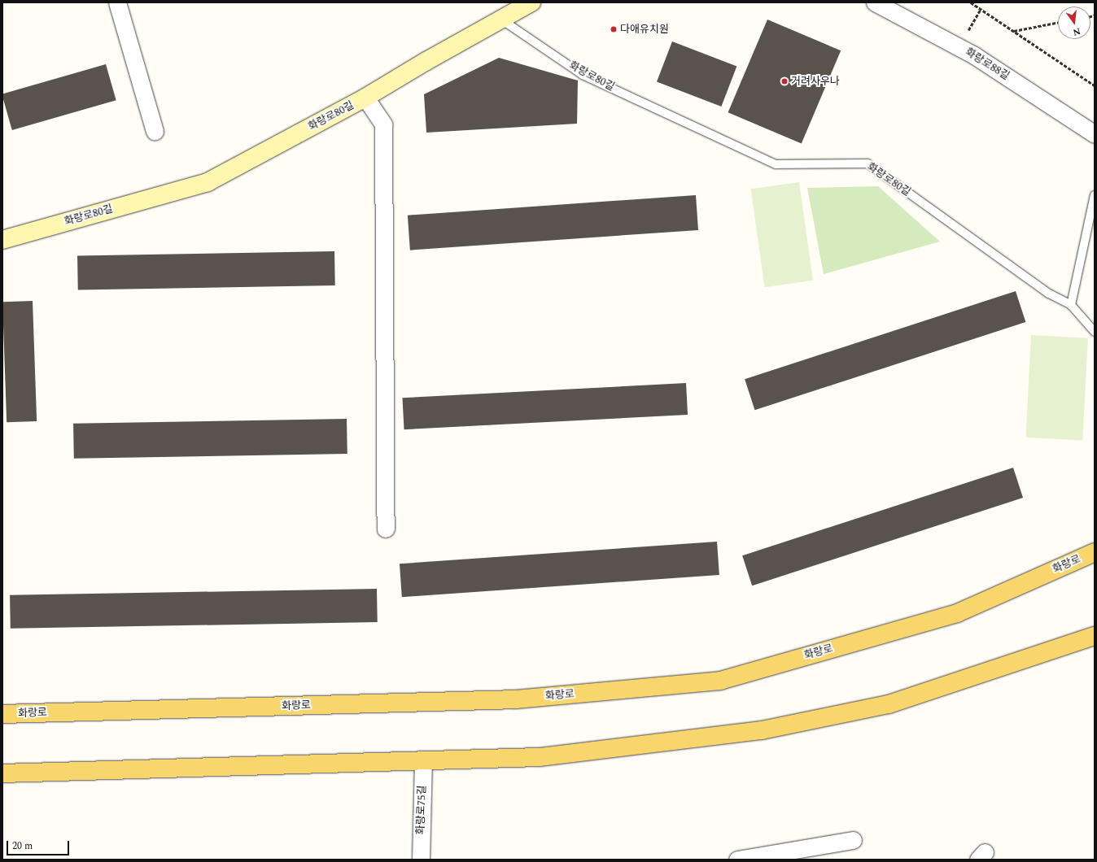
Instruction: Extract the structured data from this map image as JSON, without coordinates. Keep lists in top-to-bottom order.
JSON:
{
  "streets": {
    "main road": ["화랑로"],
    "street": ["화랑로88길", "화랑로80길", "화랑로75길"]
  },
  "places": ["다애유치원", "거려사우나"],
  "scale_bar": "20 m",
  "north": "bottom"
}
